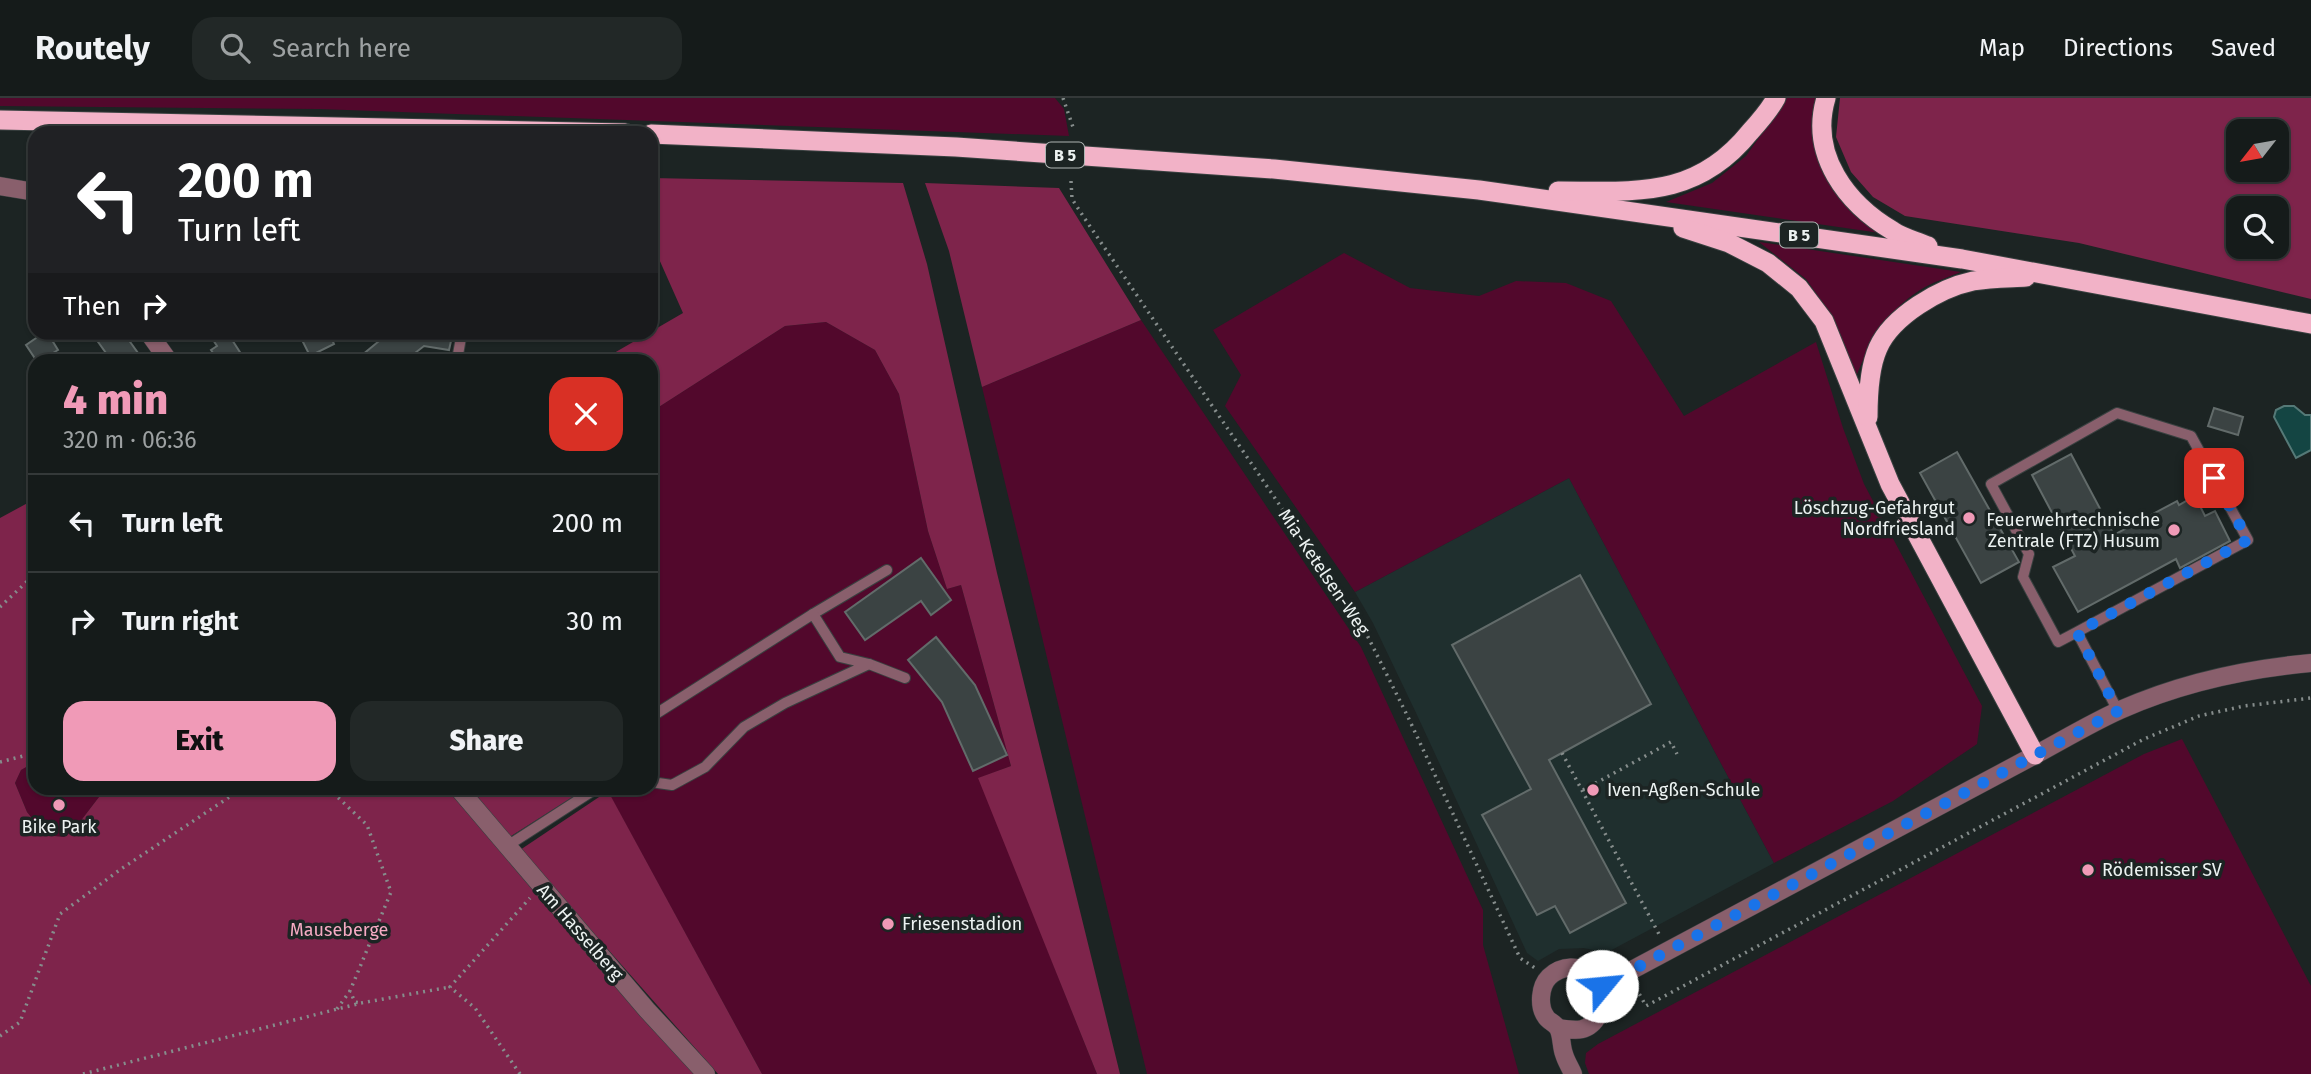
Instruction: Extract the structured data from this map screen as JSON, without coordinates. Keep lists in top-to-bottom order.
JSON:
{
  "streets": {
    "highway": ["B 5"],
    "street": ["Am Hasselberg"],
    "path": ["Mia-Ketelsen-Weg"]
  },
  "parks": ["Mauseberge"],
  "places": [
    "Löschzug-Gefahrgut Nordfriesland",
    "Feuerwehrtechnische Zentrale (FTZ) Husum",
    "Iven-Agßen-Schule",
    "Bike Park",
    "Rödemisser SV",
    "Friesenstadion"
  ],
  "north": "bottom left",
  "page": {
    "header": "Routely",
    "search": "Search here",
    "nav": ["Map", "Directions", "Saved"],
    "turn": ["200 m", "Turn left"],
    "then": "Then",
    "heading": ["4 min", "320 m · 06:36"],
    "list": [
      {
        "name": "Turn left",
        "value": "200 m"
      },
      {
        "name": "Turn right",
        "value": "30 m"
      }
    ],
    "buttons": ["Exit", "Share"]
  }
}
